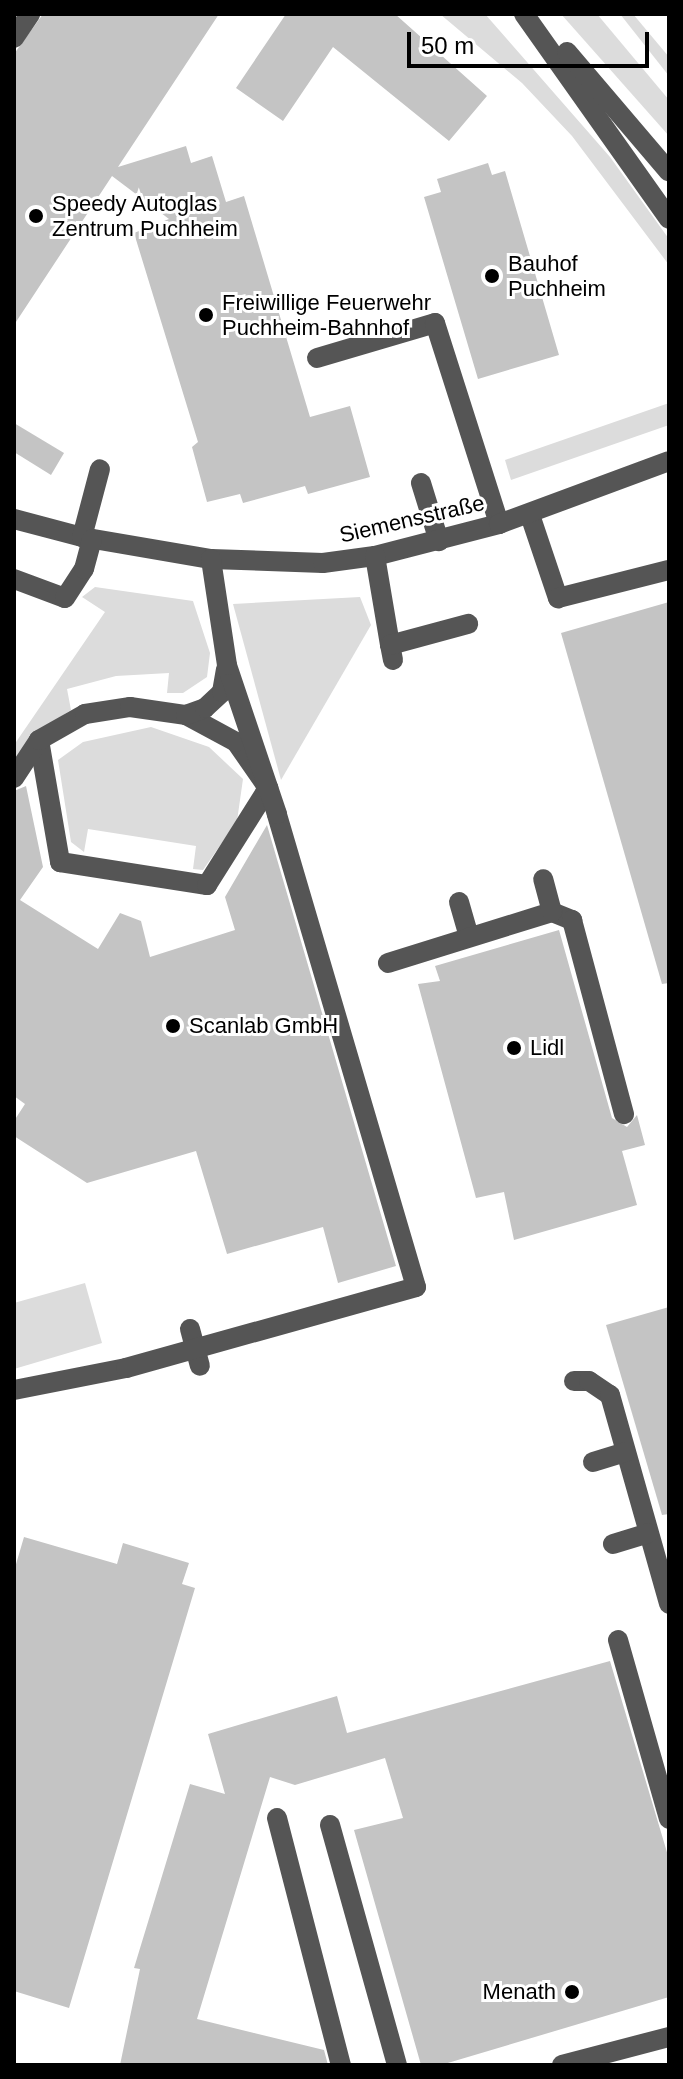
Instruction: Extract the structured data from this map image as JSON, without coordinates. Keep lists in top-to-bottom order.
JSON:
{
  "streets": {
    "street": ["Siemensstraße"]
  },
  "places": [
    "Speedy Autoglas Zentrum Puchheim",
    "Bauhof Puchheim",
    "Freiwillige Feuerwehr Puchheim-Bahnhof",
    "Scanlab GmbH",
    "Lidl",
    "Menath"
  ],
  "scale_bar": "50 m"
}
